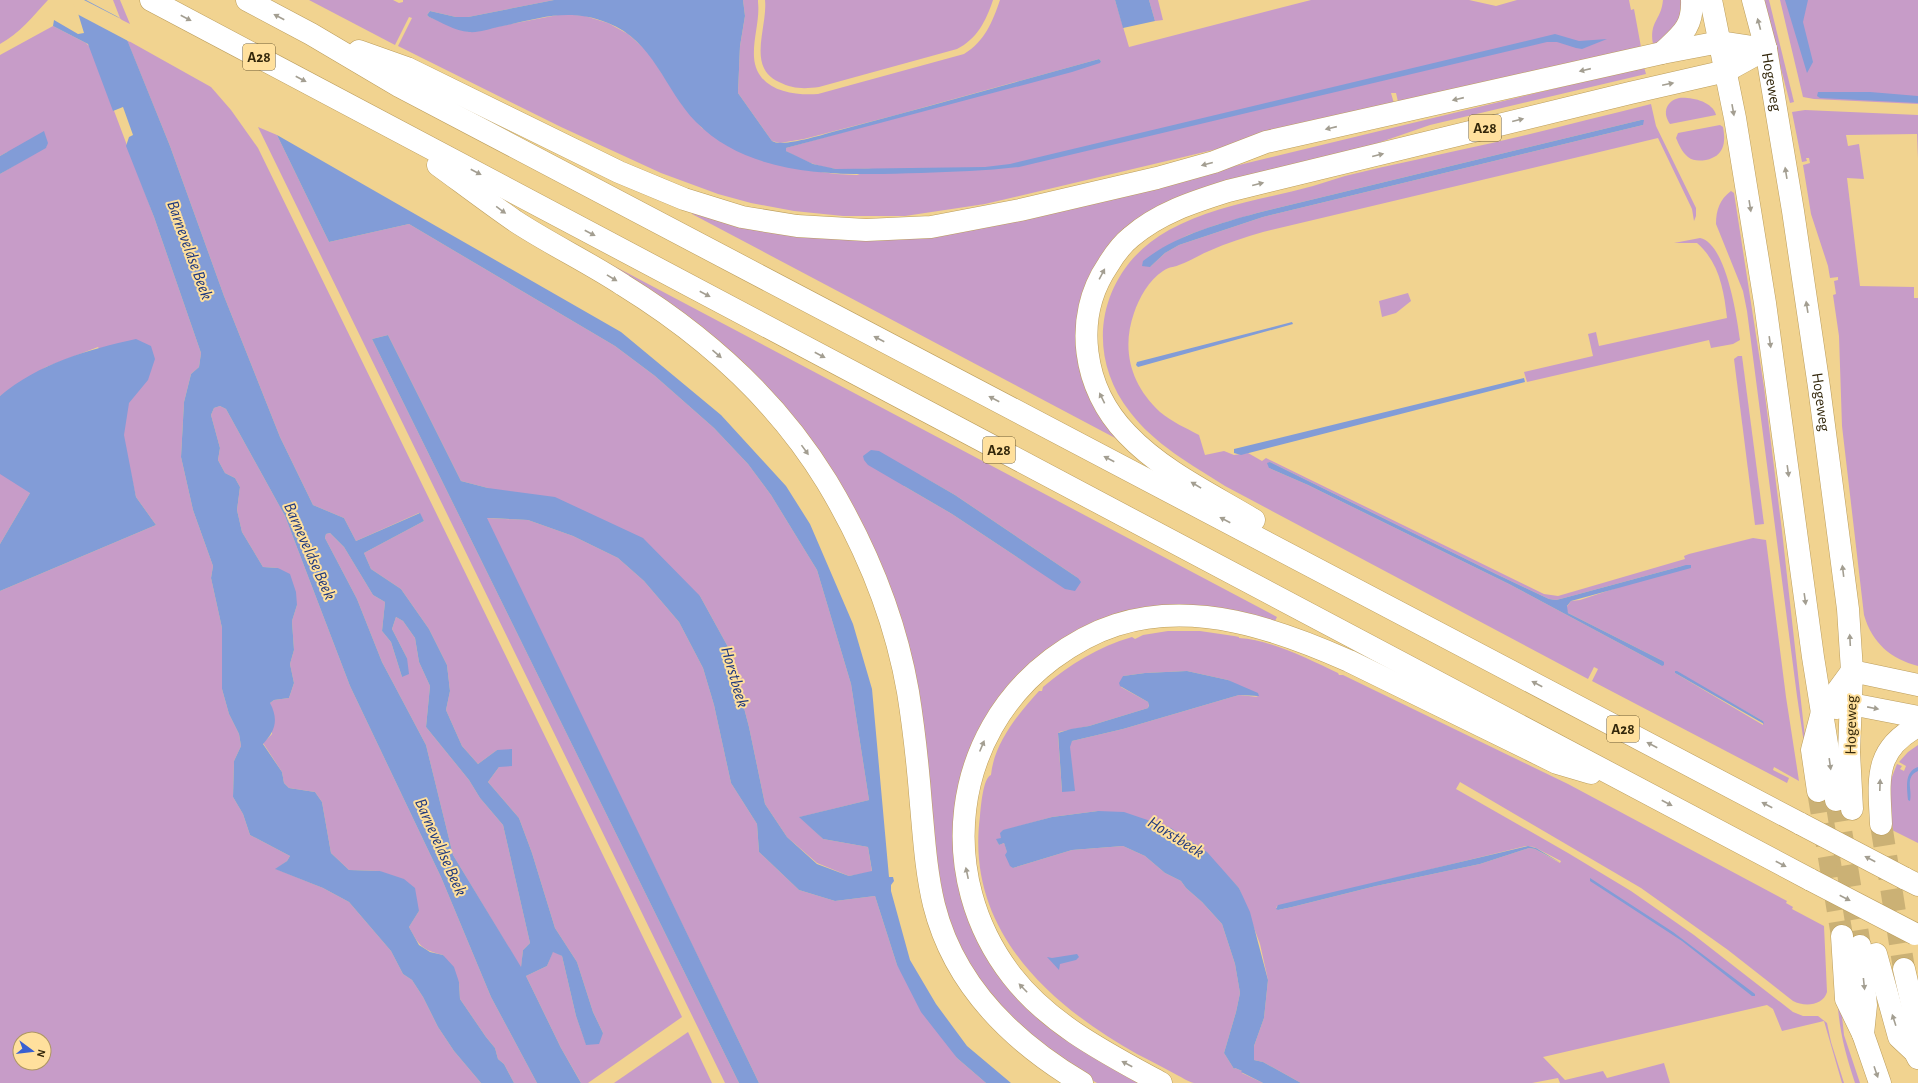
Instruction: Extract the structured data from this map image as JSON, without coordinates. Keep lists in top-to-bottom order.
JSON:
{
  "streets": {
    "main road": ["A28", "Hogeweg"]
  },
  "crossings": [
    ["A28", "Hogeweg"]
  ],
  "water": ["Barneveldse Beek", "Horstbeek"],
  "north": "right"
}
